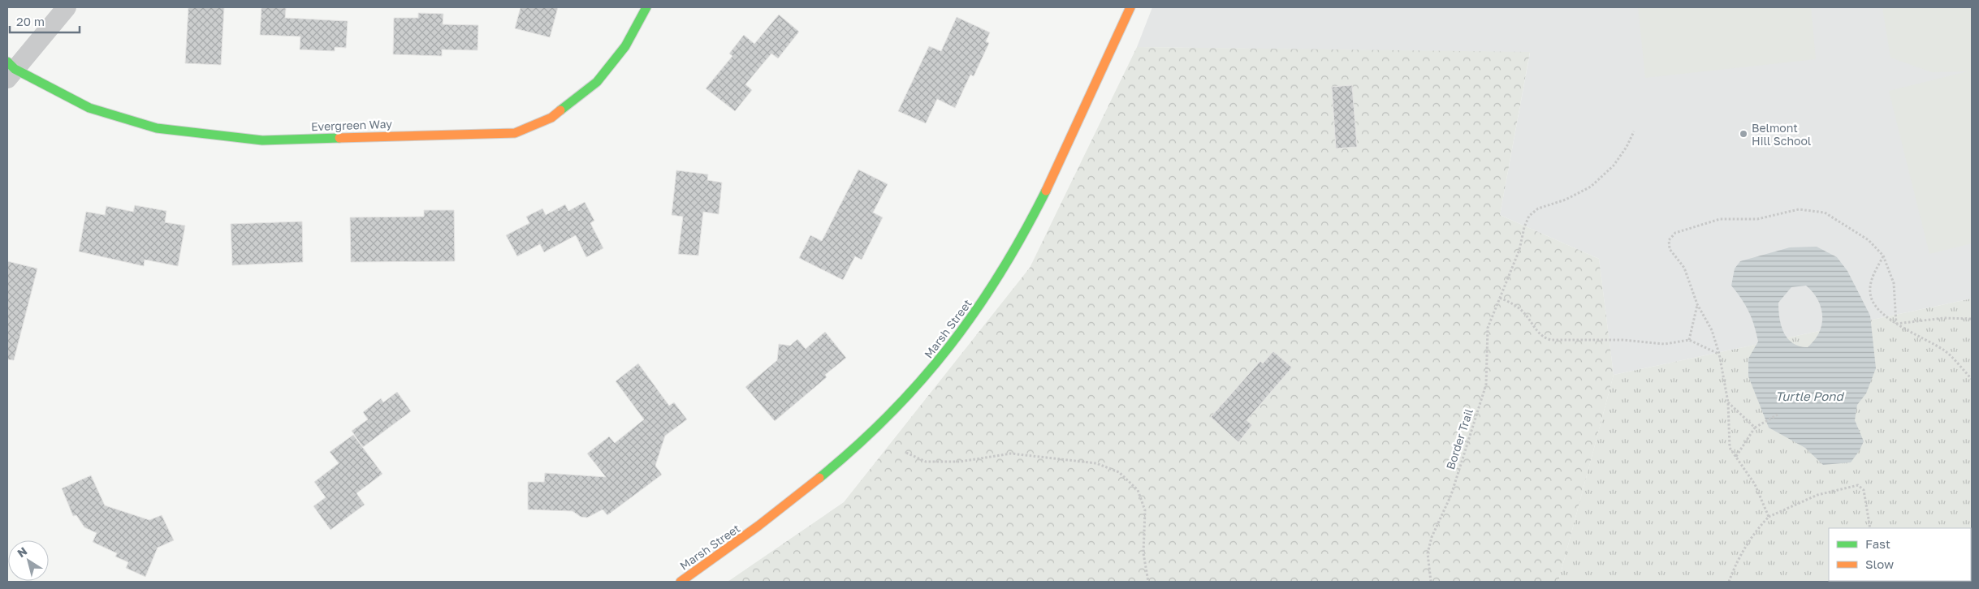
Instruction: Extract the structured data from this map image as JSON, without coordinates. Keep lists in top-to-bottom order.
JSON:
{
  "streets": {
    "street": ["Evergreen Way", "Marsh Street"],
    "path": ["Border Trail"]
  },
  "water": ["Turtle Pond"],
  "places": ["Belmont Hill School"],
  "legend": ["Fast", "Slow"],
  "scale_bar": "20 m",
  "north": "top left"
}
